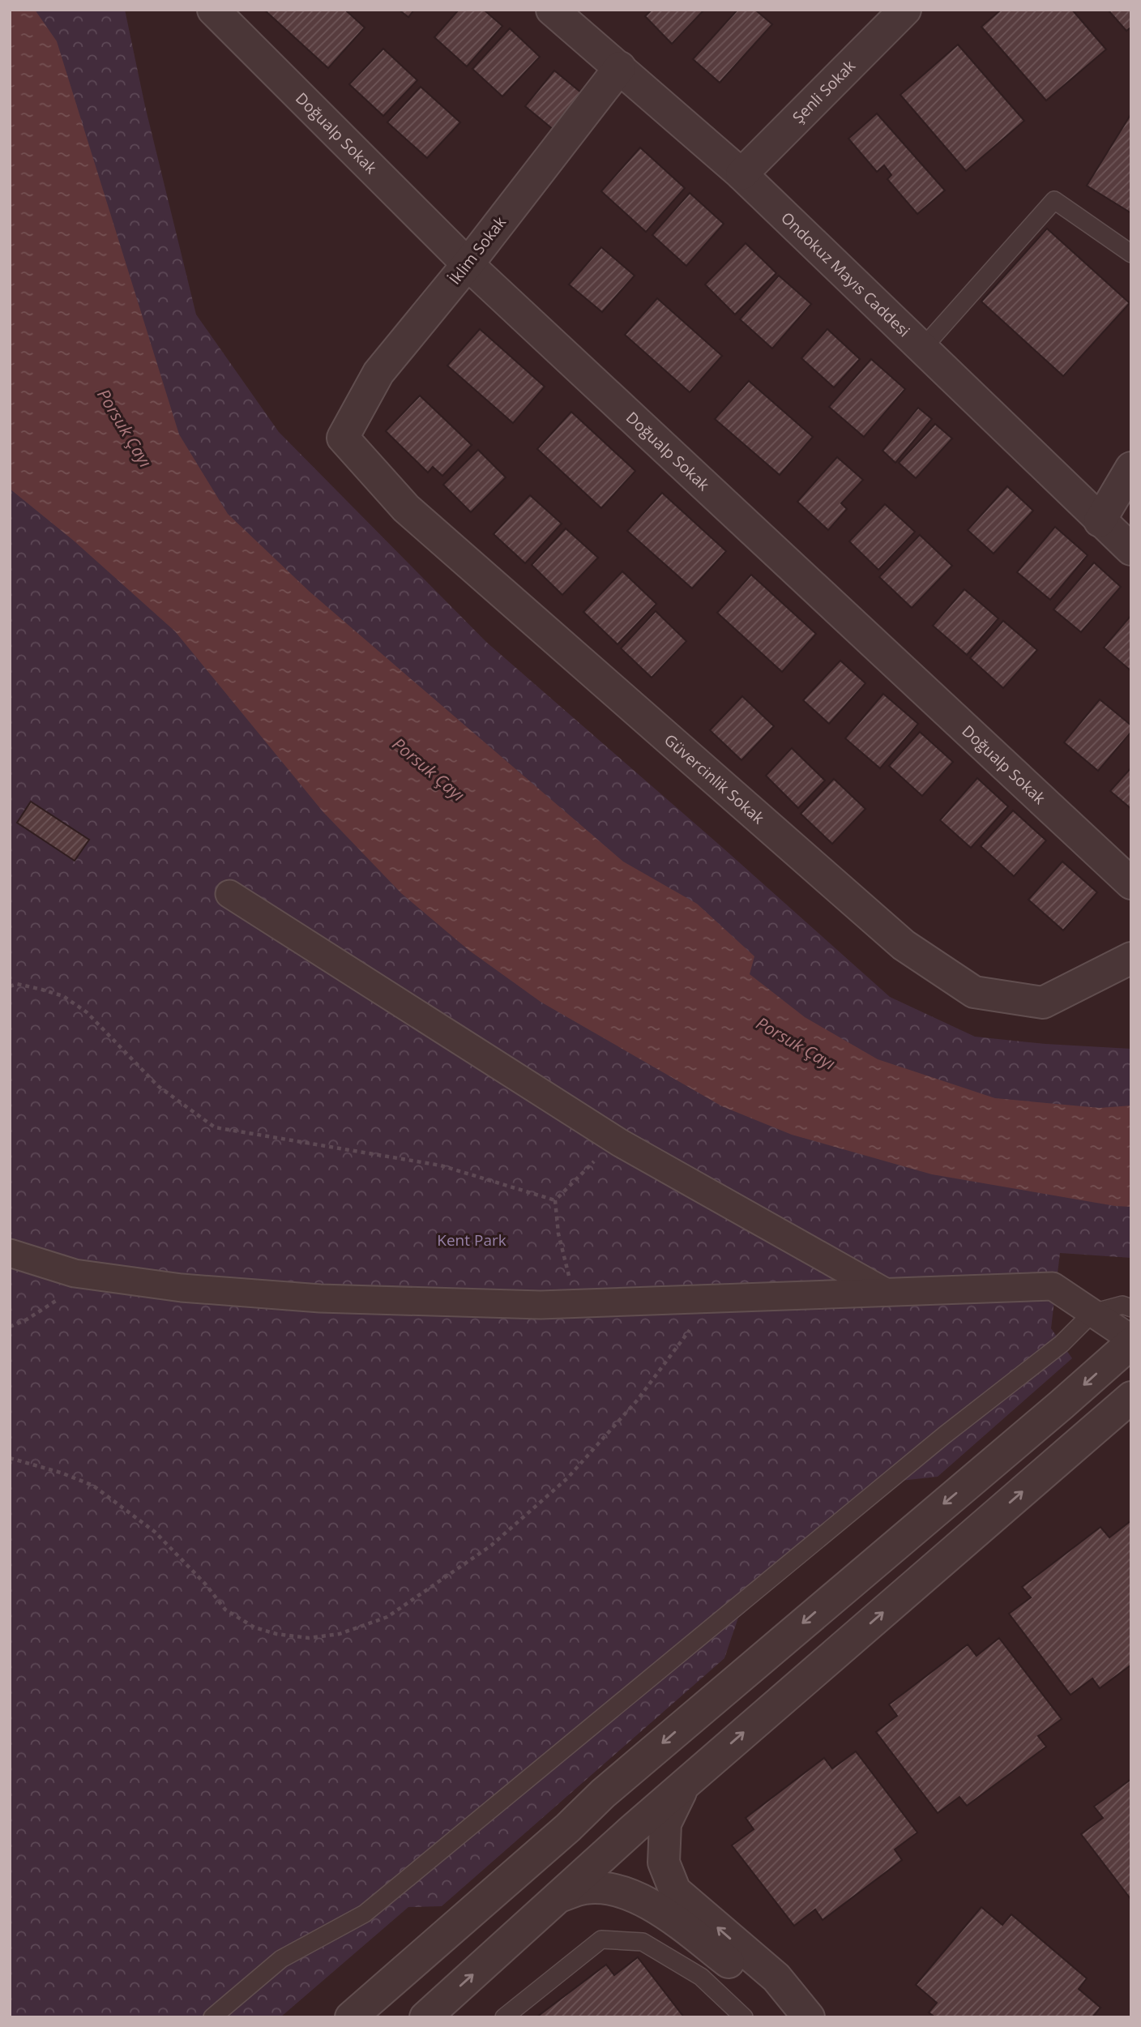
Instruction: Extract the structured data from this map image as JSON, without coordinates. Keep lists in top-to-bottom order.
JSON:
{
  "streets": {
    "street": [
      "Şenli Sokak",
      "Doğualp Sokak",
      "İklim Sokak",
      "Ondokuz Mayıs Caddesi",
      "Güvercinlik Sokak"
    ]
  },
  "crossings": [
    ["Şenli Sokak", "Ondokuz Mayıs Caddesi"],
    ["Doğualp Sokak", "İklim Sokak"],
    ["İklim Sokak", "Ondokuz Mayıs Caddesi"],
    ["İklim Sokak", "Güvercinlik Sokak"]
  ],
  "water": ["Porsuk Çayı"],
  "parks": ["Kent Park"]
}
